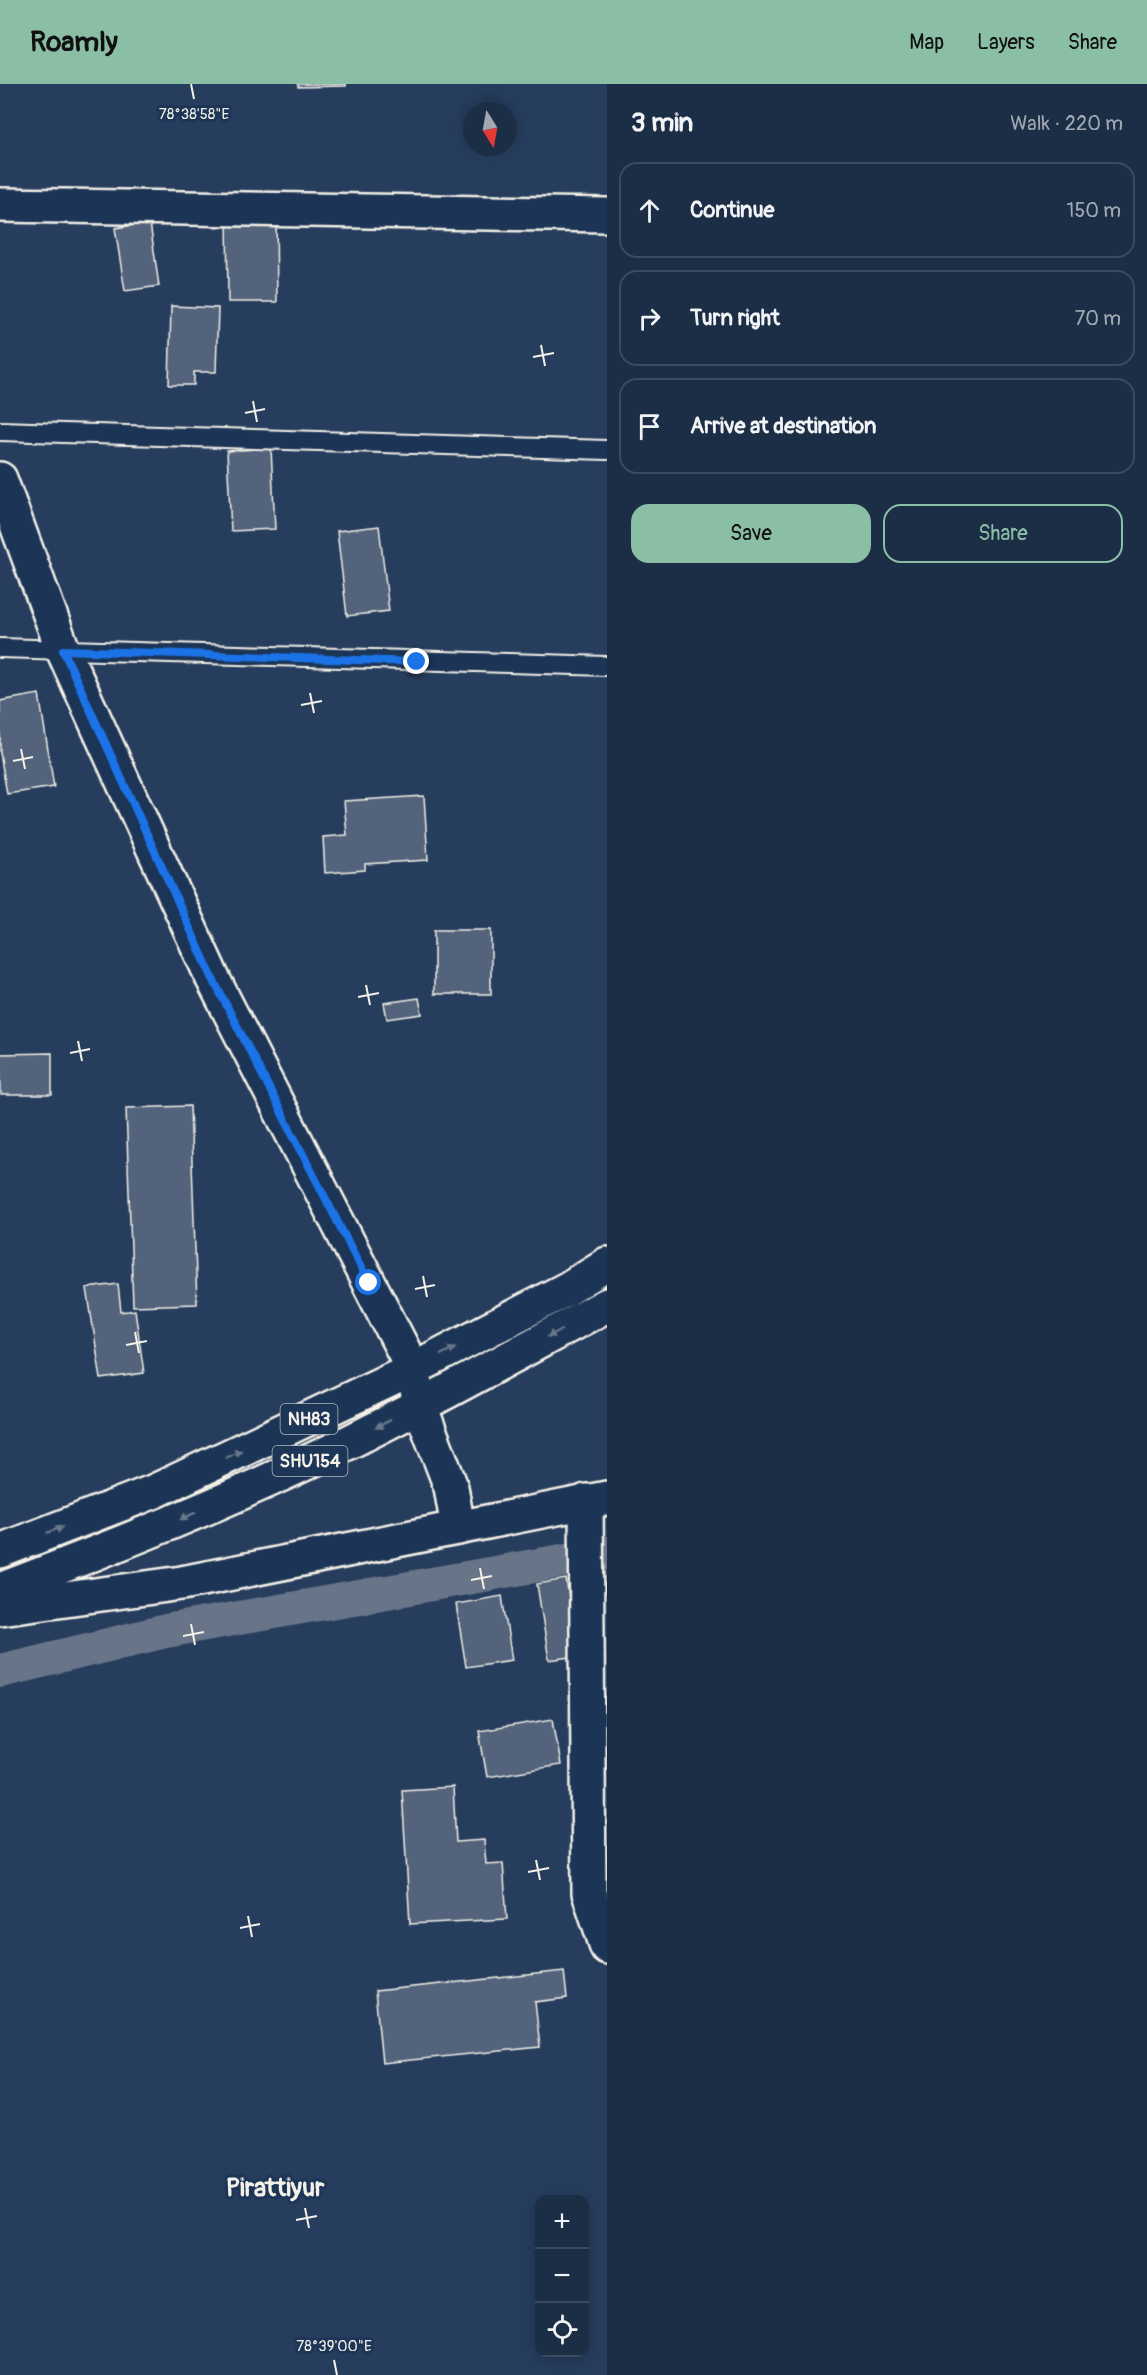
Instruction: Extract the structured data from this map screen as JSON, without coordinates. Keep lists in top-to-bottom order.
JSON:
{
  "streets": {
    "main road": ["NH83", "SHU154"]
  },
  "districts": ["Pirattiyur"],
  "north": "bottom",
  "page": {
    "header": "Roamly",
    "nav": ["Map", "Layers", "Share"],
    "heading": ["3 min", "Walk · 220 m"],
    "list": [
      ["Continue", "150 m"],
      ["Turn right", "70 m"],
      "Arrive at destination"
    ],
    "buttons": ["Save", "Share"],
    "map_buttons": ["+", "−"]
  },
  "coordinates": ["78°38'58\"E", "78°39'00\"E"]
}
